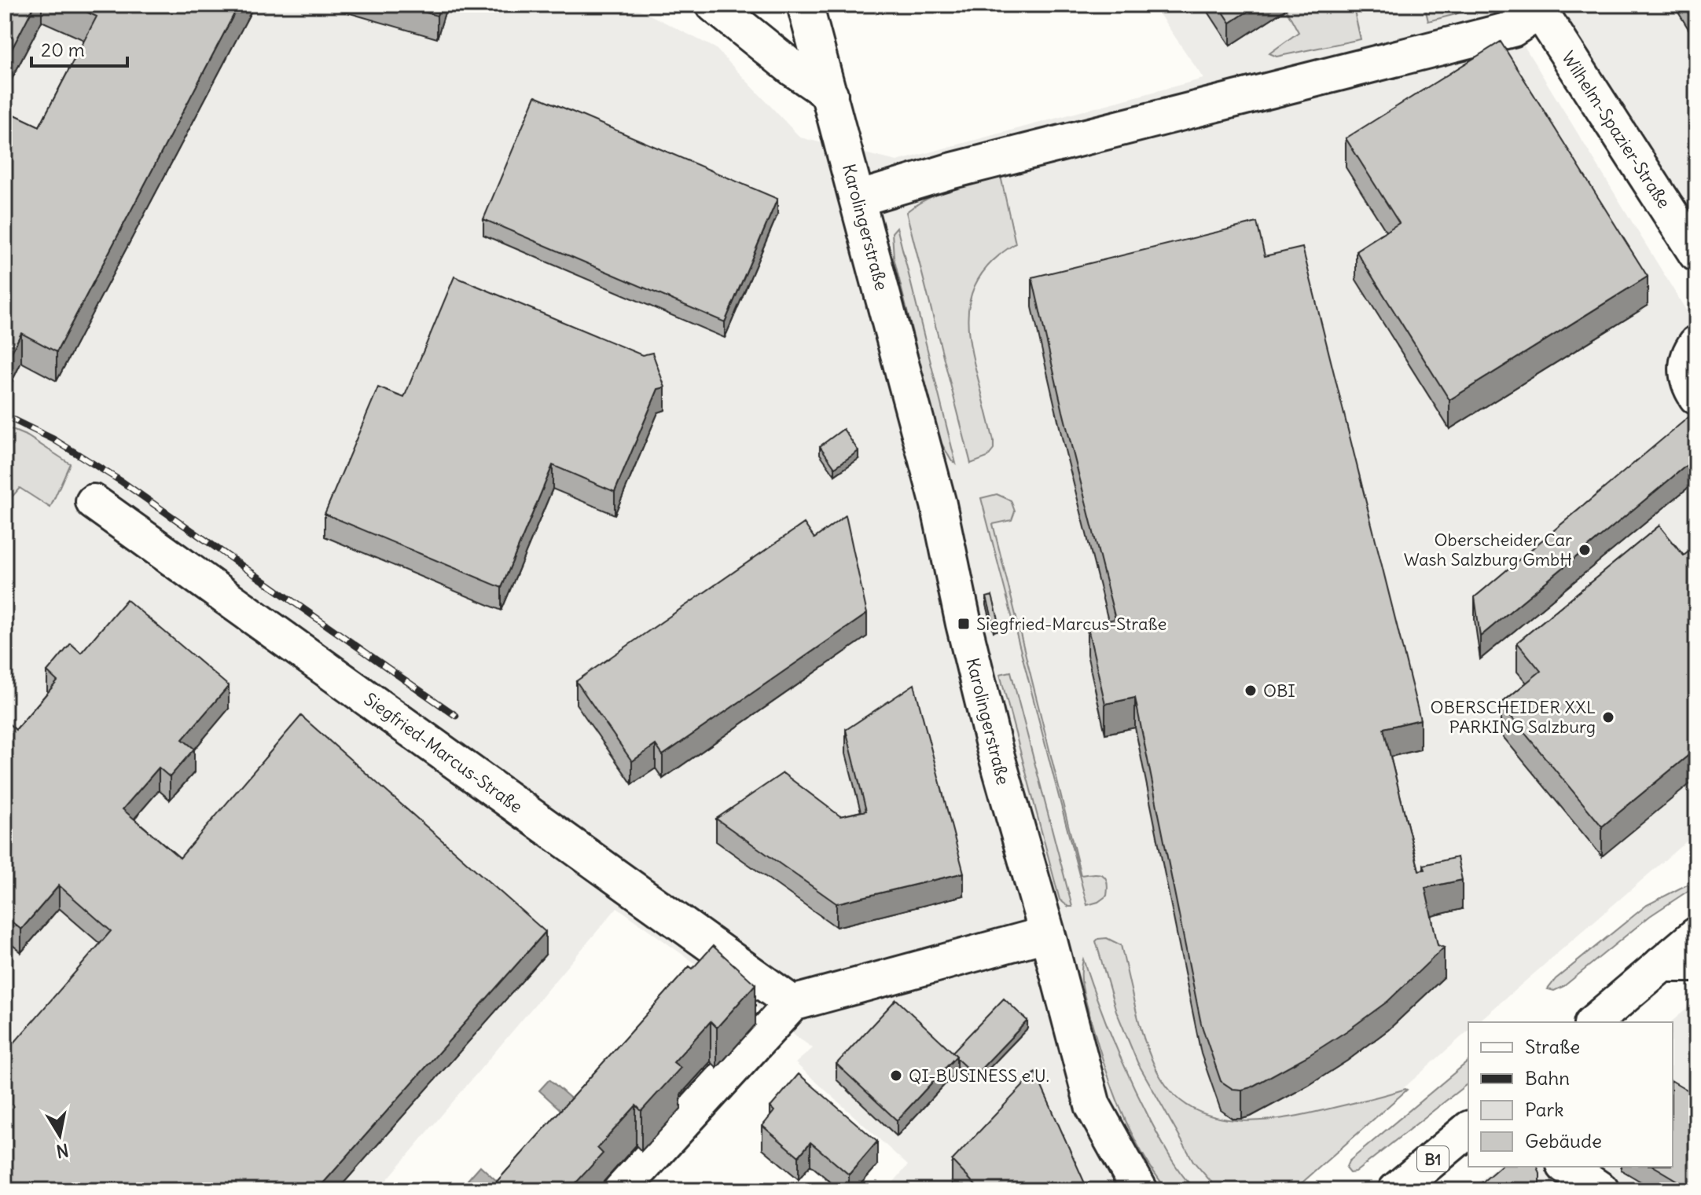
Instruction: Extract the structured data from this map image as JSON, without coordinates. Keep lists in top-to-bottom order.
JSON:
{
  "streets": {
    "street": [
      "Wilhelm-Spazier-Straße",
      "Karolingerstraße",
      "Siegfried-Marcus-Straße",
      "B1"
    ]
  },
  "places": {
    "other": [
      "Oberscheider Car Wash Salzburg GmbH",
      "OBI",
      "OBERSCHEIDER XXL PARKING Salzburg",
      "QI-BUSINESS e.U."
    ],
    "transit": ["Siegfried-Marcus-Straße"]
  },
  "legend": [
    "Straße",
    "Bahn",
    "Park",
    "Gebäude"
  ],
  "scale_bar": "20 m",
  "north": "bottom"
}
